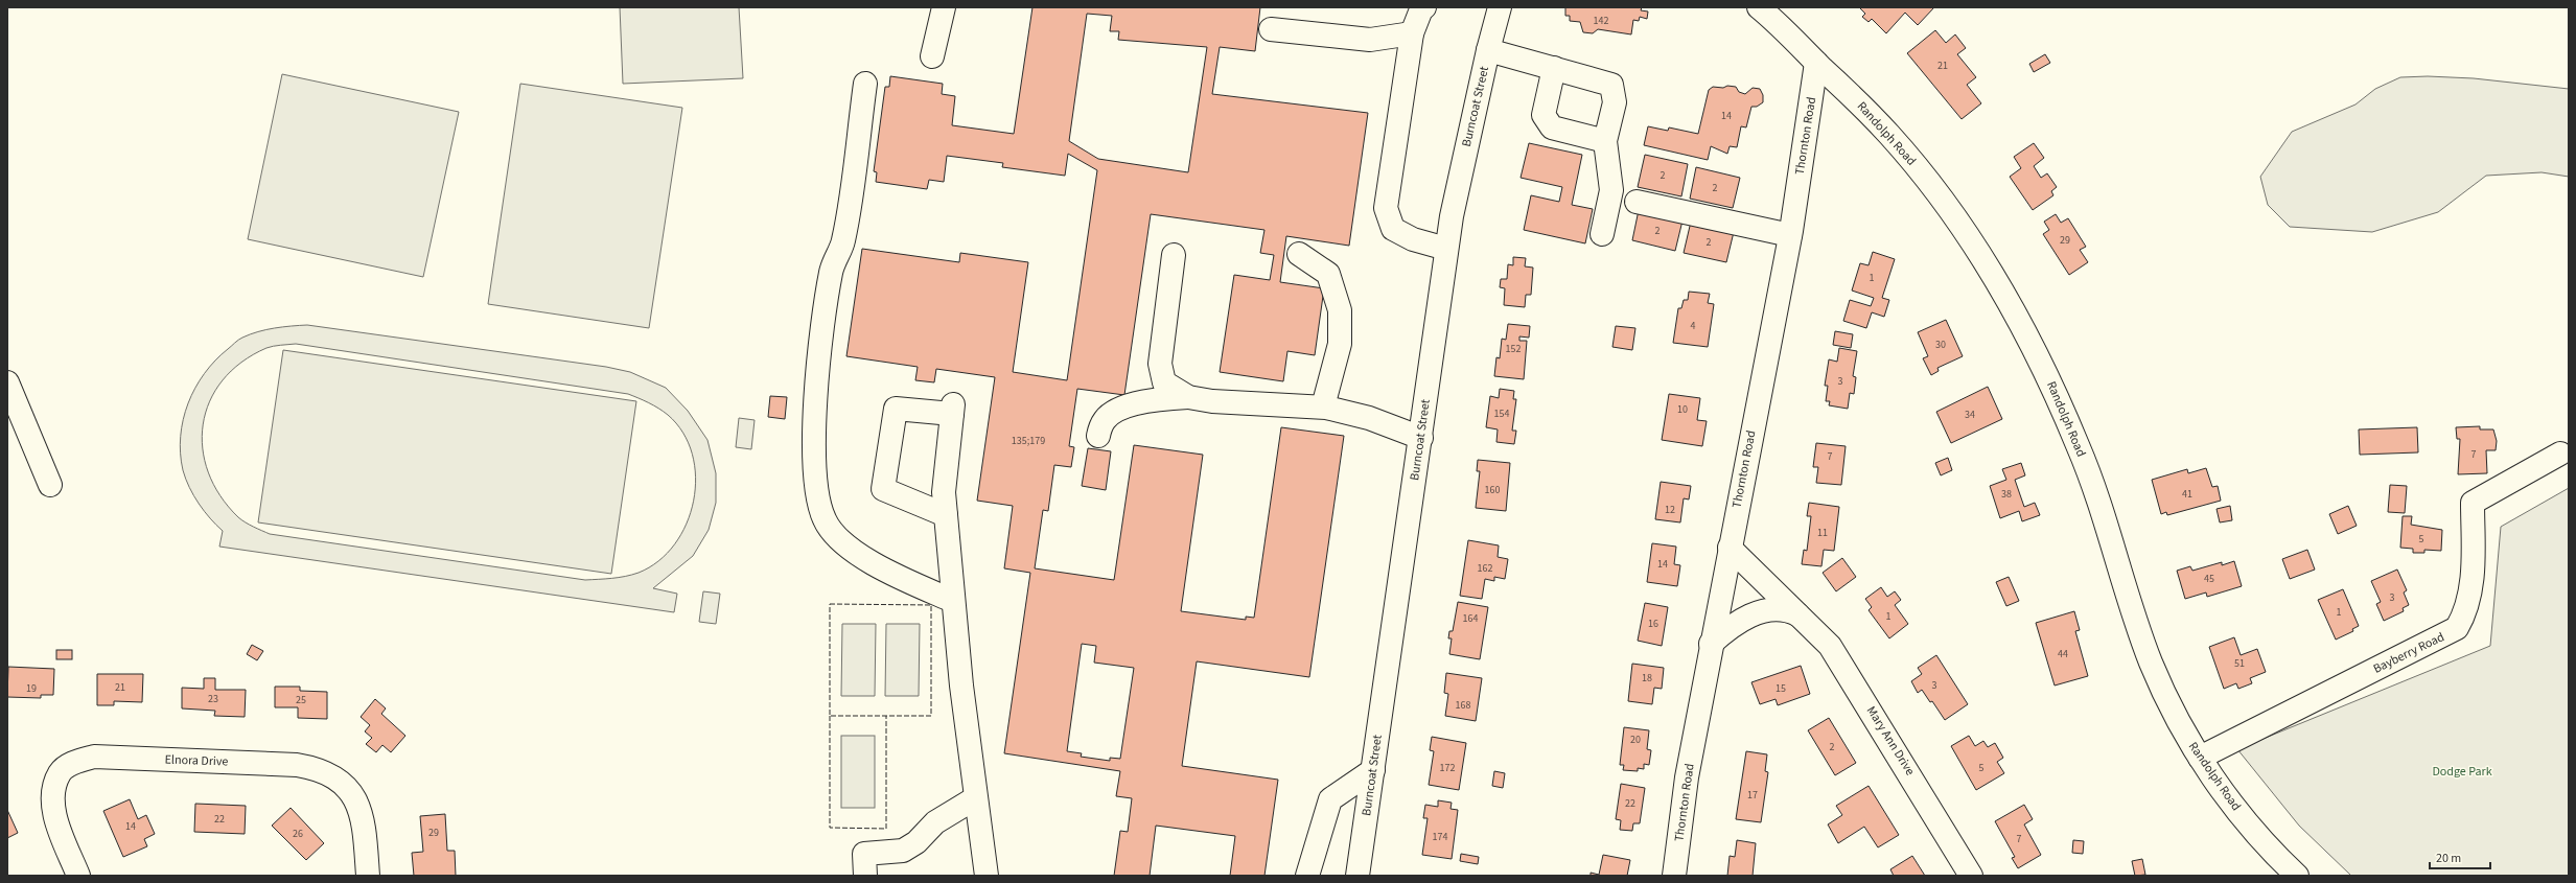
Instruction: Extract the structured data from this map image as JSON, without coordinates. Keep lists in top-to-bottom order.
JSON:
{
  "streets": {
    "street": [
      "Burncoat Street",
      "Randolph Road",
      "Thornton Road",
      "Bayberry Road",
      "Mary Ann Drive",
      "Elnora Drive"
    ]
  },
  "crossings": [
    ["Randolph Road", "Thornton Road"],
    ["Randolph Road", "Bayberry Road"],
    ["Thornton Road", "Mary Ann Drive"]
  ],
  "parks": ["Dodge Park"],
  "house_numbers": [
    "142",
    "21",
    "14",
    "2",
    "2",
    "2",
    "29",
    "2",
    "1",
    "4",
    "30",
    "152",
    "3",
    "10",
    "154",
    "34",
    "135;179",
    "7",
    "7",
    "160",
    "38",
    "41",
    "12",
    "11",
    "5",
    "14",
    "162",
    "45",
    "3",
    "1",
    "1",
    "164",
    "16",
    "44",
    "51",
    "18",
    "3",
    "21",
    "19",
    "15",
    "23",
    "25",
    "168",
    "20",
    "2",
    "172",
    "5",
    "17",
    "22",
    "22",
    "14",
    "29",
    "26",
    "174",
    "7"
  ],
  "scale_bar": "20 m"
}
